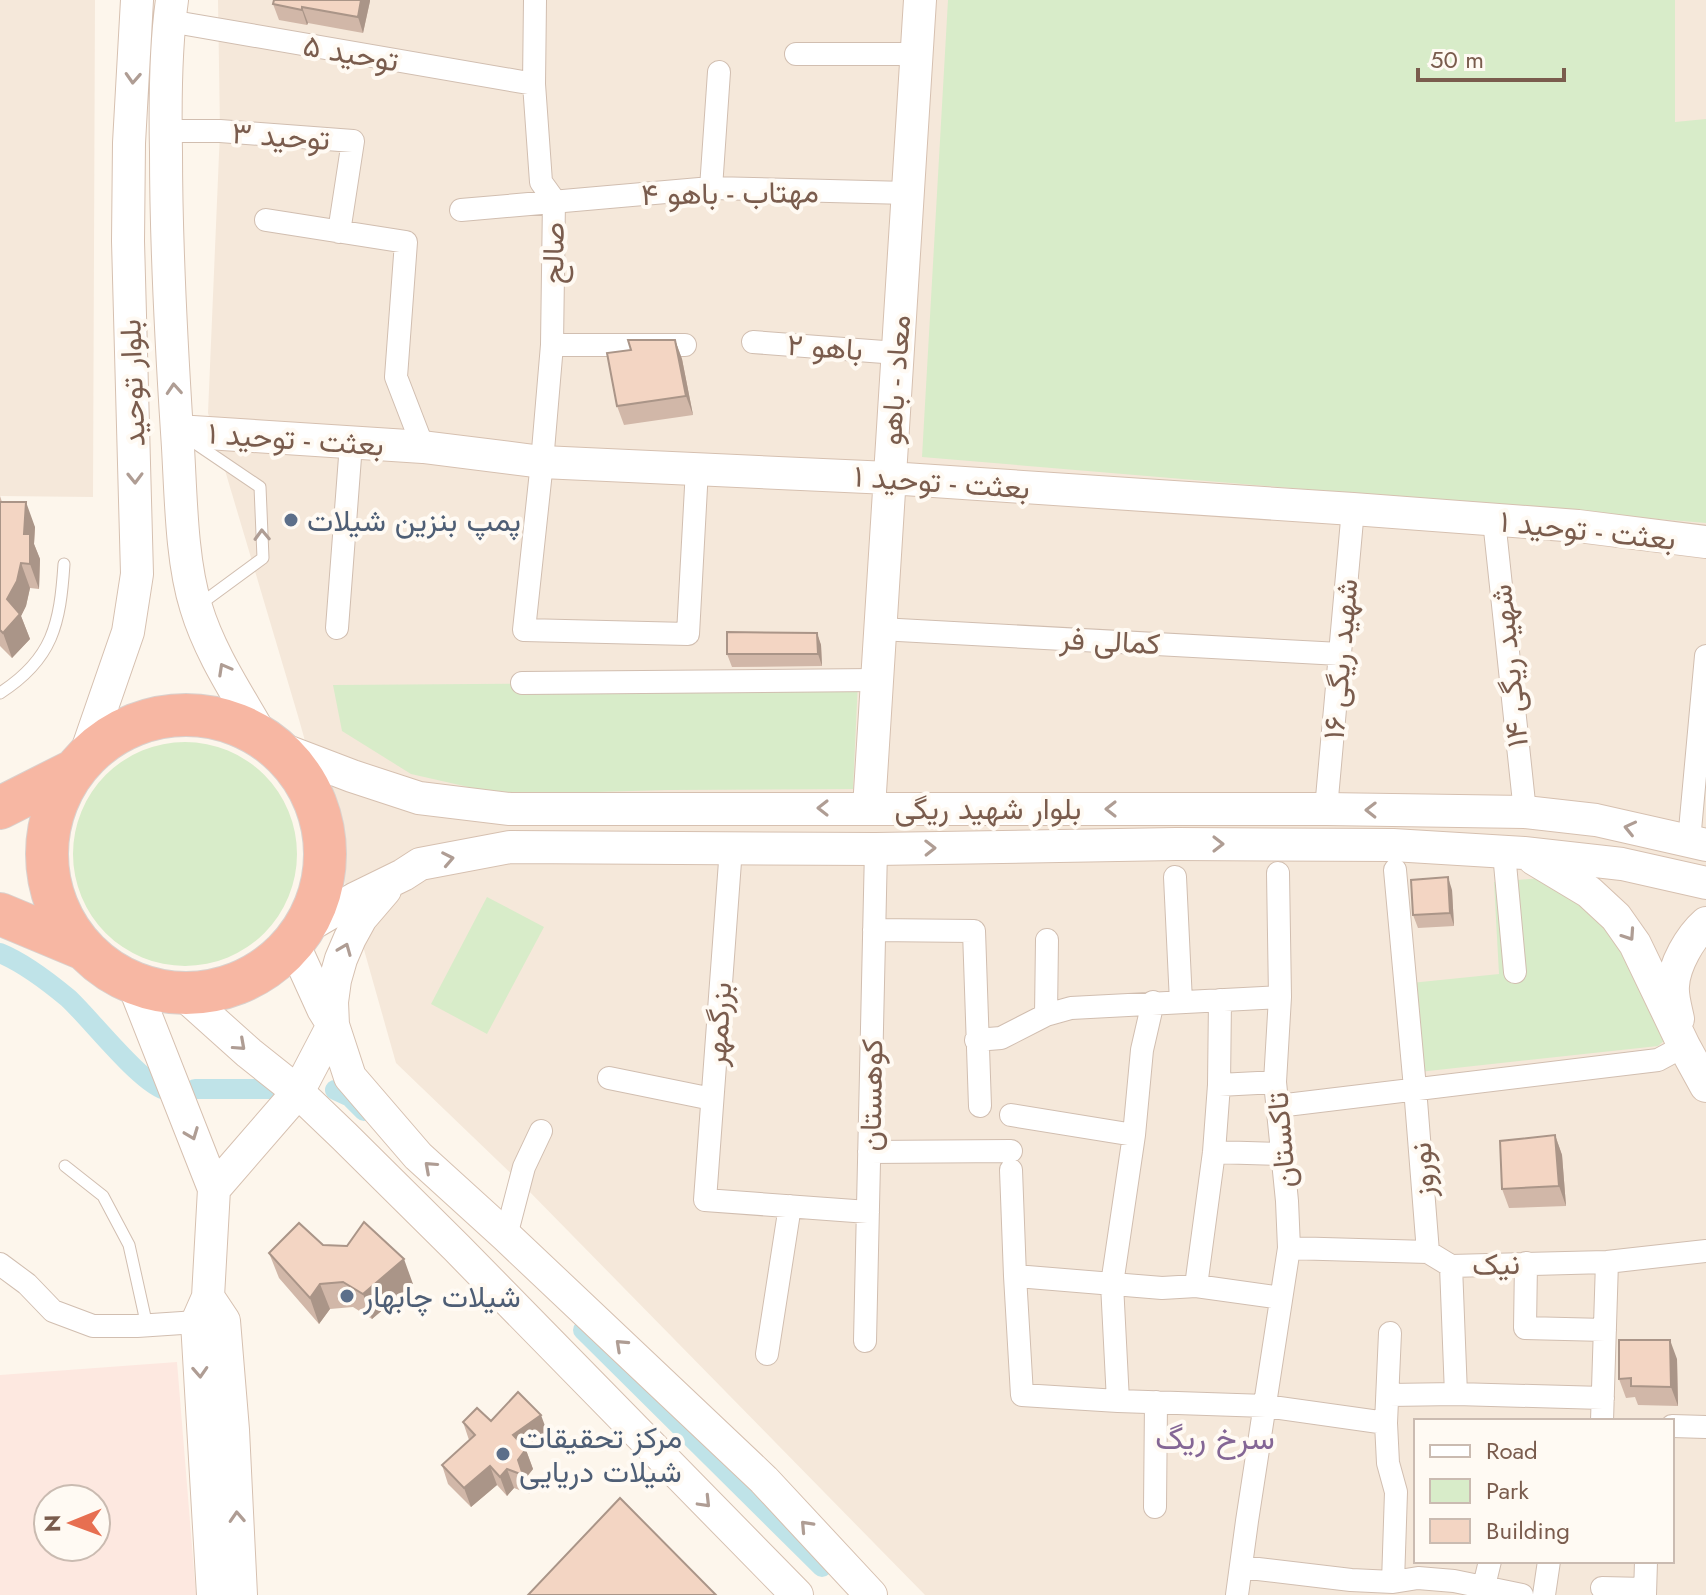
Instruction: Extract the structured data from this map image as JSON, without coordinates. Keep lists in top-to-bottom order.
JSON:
{
  "streets": {
    "street": [
      "توحید ۵",
      "توحید ۳",
      "مهتاب - باهو ۴",
      "صالح",
      "باهو ۲",
      "معاد - باهو",
      "بلوار توحید",
      "بعثت - توحید ۱",
      "کمالی فر",
      "شهید ریگی ۱۶",
      "شهید ریگی ۱۴",
      "بلوار شهید ریگی",
      "بزرگمهر",
      "کوهستان",
      "تاکستان",
      "نوروز",
      "نیک"
    ]
  },
  "crossings": [
    ["توحید ۵", "صالح"],
    ["توحید ۵", "بلوار توحید"],
    ["توحید ۳", "بلوار توحید"],
    ["مهتاب - باهو ۴", "صالح"],
    ["مهتاب - باهو ۴", "معاد - باهو"],
    ["صالح", "بعثت - توحید ۱"],
    ["باهو ۲", "معاد - باهو"],
    ["معاد - باهو", "بعثت - توحید ۱"],
    ["معاد - باهو", "کمالی فر"],
    ["معاد - باهو", "بلوار شهید ریگی"],
    ["بلوار توحید", "بعثت - توحید ۱"],
    ["بلوار توحید", "بلوار شهید ریگی"],
    ["بعثت - توحید ۱", "شهید ریگی ۱۶"],
    ["بعثت - توحید ۱", "شهید ریگی ۱۴"],
    ["کمالی فر", "شهید ریگی ۱۶"],
    ["شهید ریگی ۱۶", "بلوار شهید ریگی"],
    ["شهید ریگی ۱۴", "بلوار شهید ریگی"],
    ["بلوار شهید ریگی", "بزرگمهر"],
    ["بلوار شهید ریگی", "کوهستان"],
    ["تاکستان", "نیک"],
    ["نوروز", "نیک"]
  ],
  "districts": ["سرخ ریگ"],
  "places": ["پمپ بنزین شیلات", "شیلات چابهار", "مرکز تحقیقات شیلات دریایی"],
  "legend": ["Road", "Park", "Building"],
  "scale_bar": "50 m",
  "north": "left"
}
